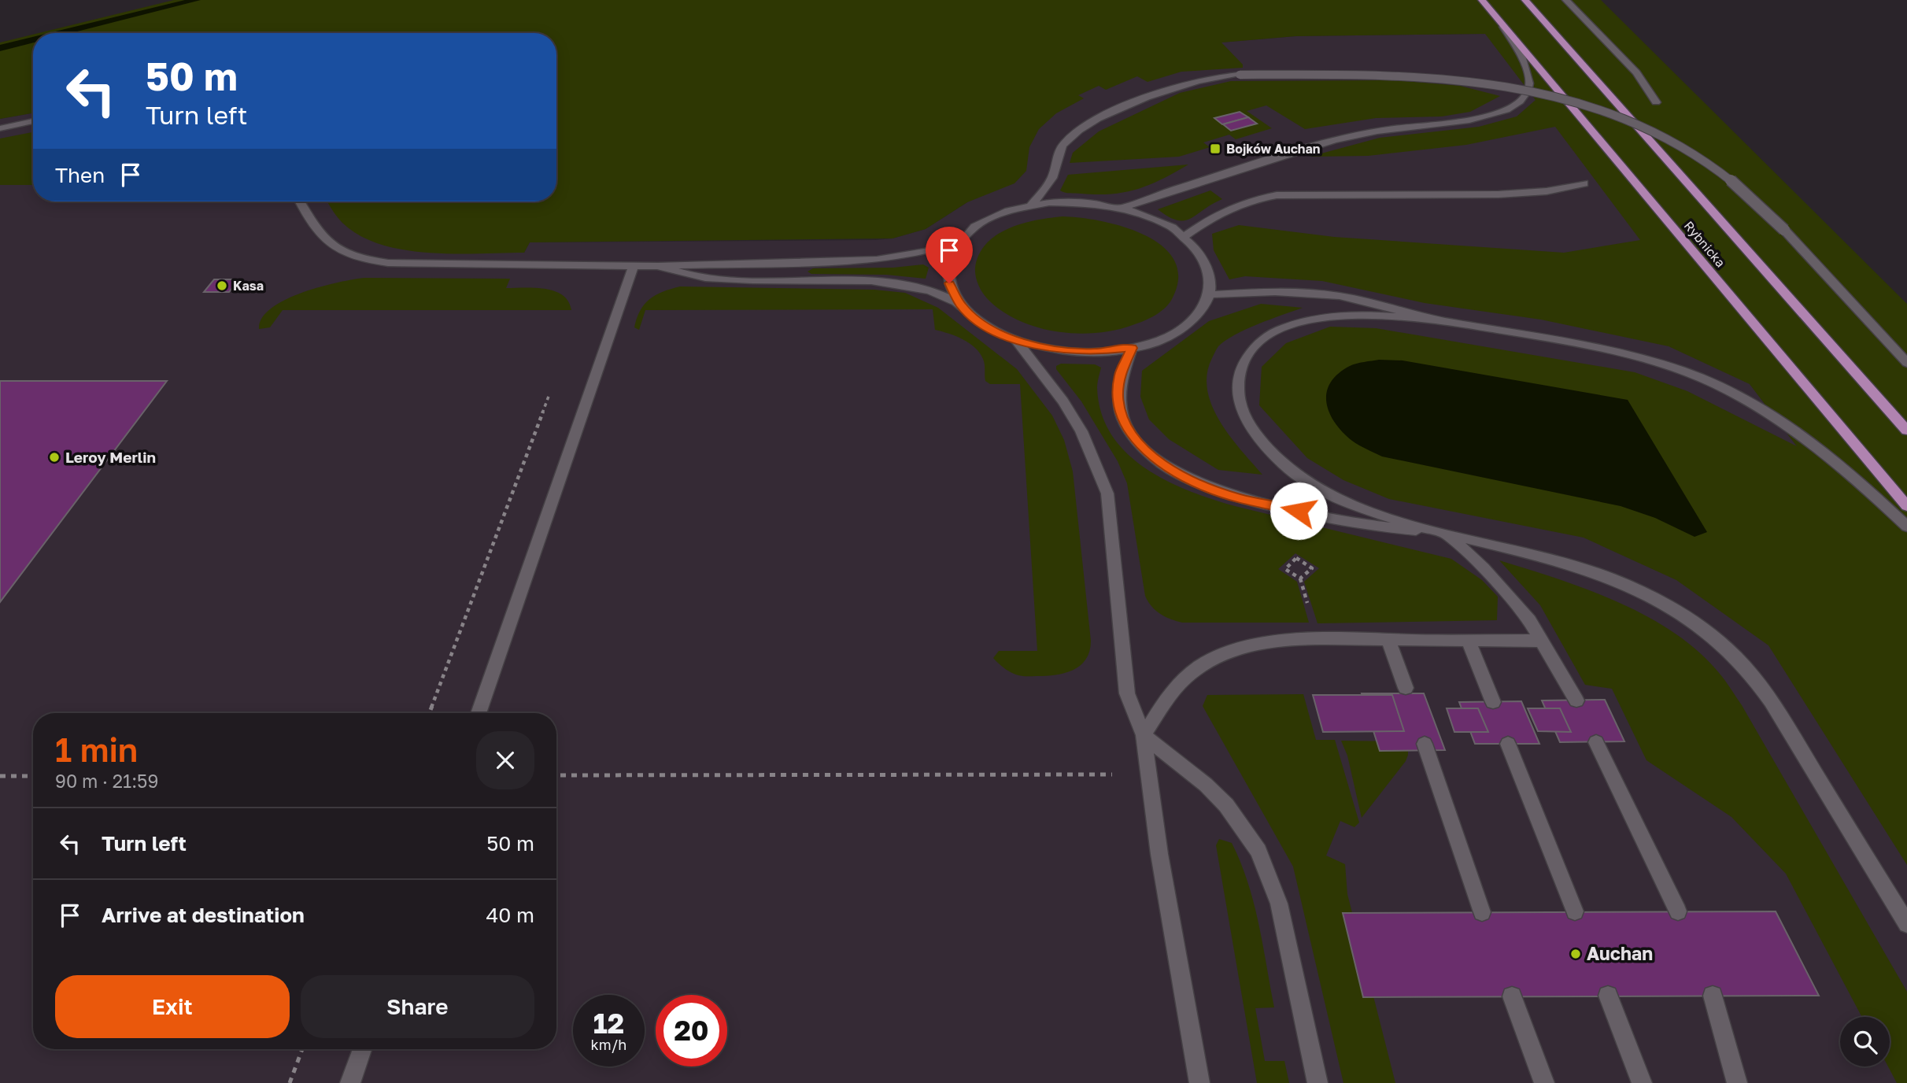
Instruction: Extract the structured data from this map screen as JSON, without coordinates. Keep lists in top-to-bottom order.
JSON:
{
  "streets": {
    "main road": ["Rybnicka"]
  },
  "places": {
    "transit": ["Bojków Auchan"],
    "other": ["Kasa", "Leroy Merlin", "Auchan"]
  },
  "page": {
    "turn": ["50 m", "Turn left"],
    "then": "Then",
    "heading": ["1 min", "90 m · 21:59"],
    "list": [
      {
        "name": "Turn left",
        "value": "50 m"
      },
      {
        "name": "Arrive at destination",
        "value": "40 m"
      }
    ],
    "buttons": ["Exit", "Share"],
    "speed": "12 km/h",
    "limit": "20"
  }
}
